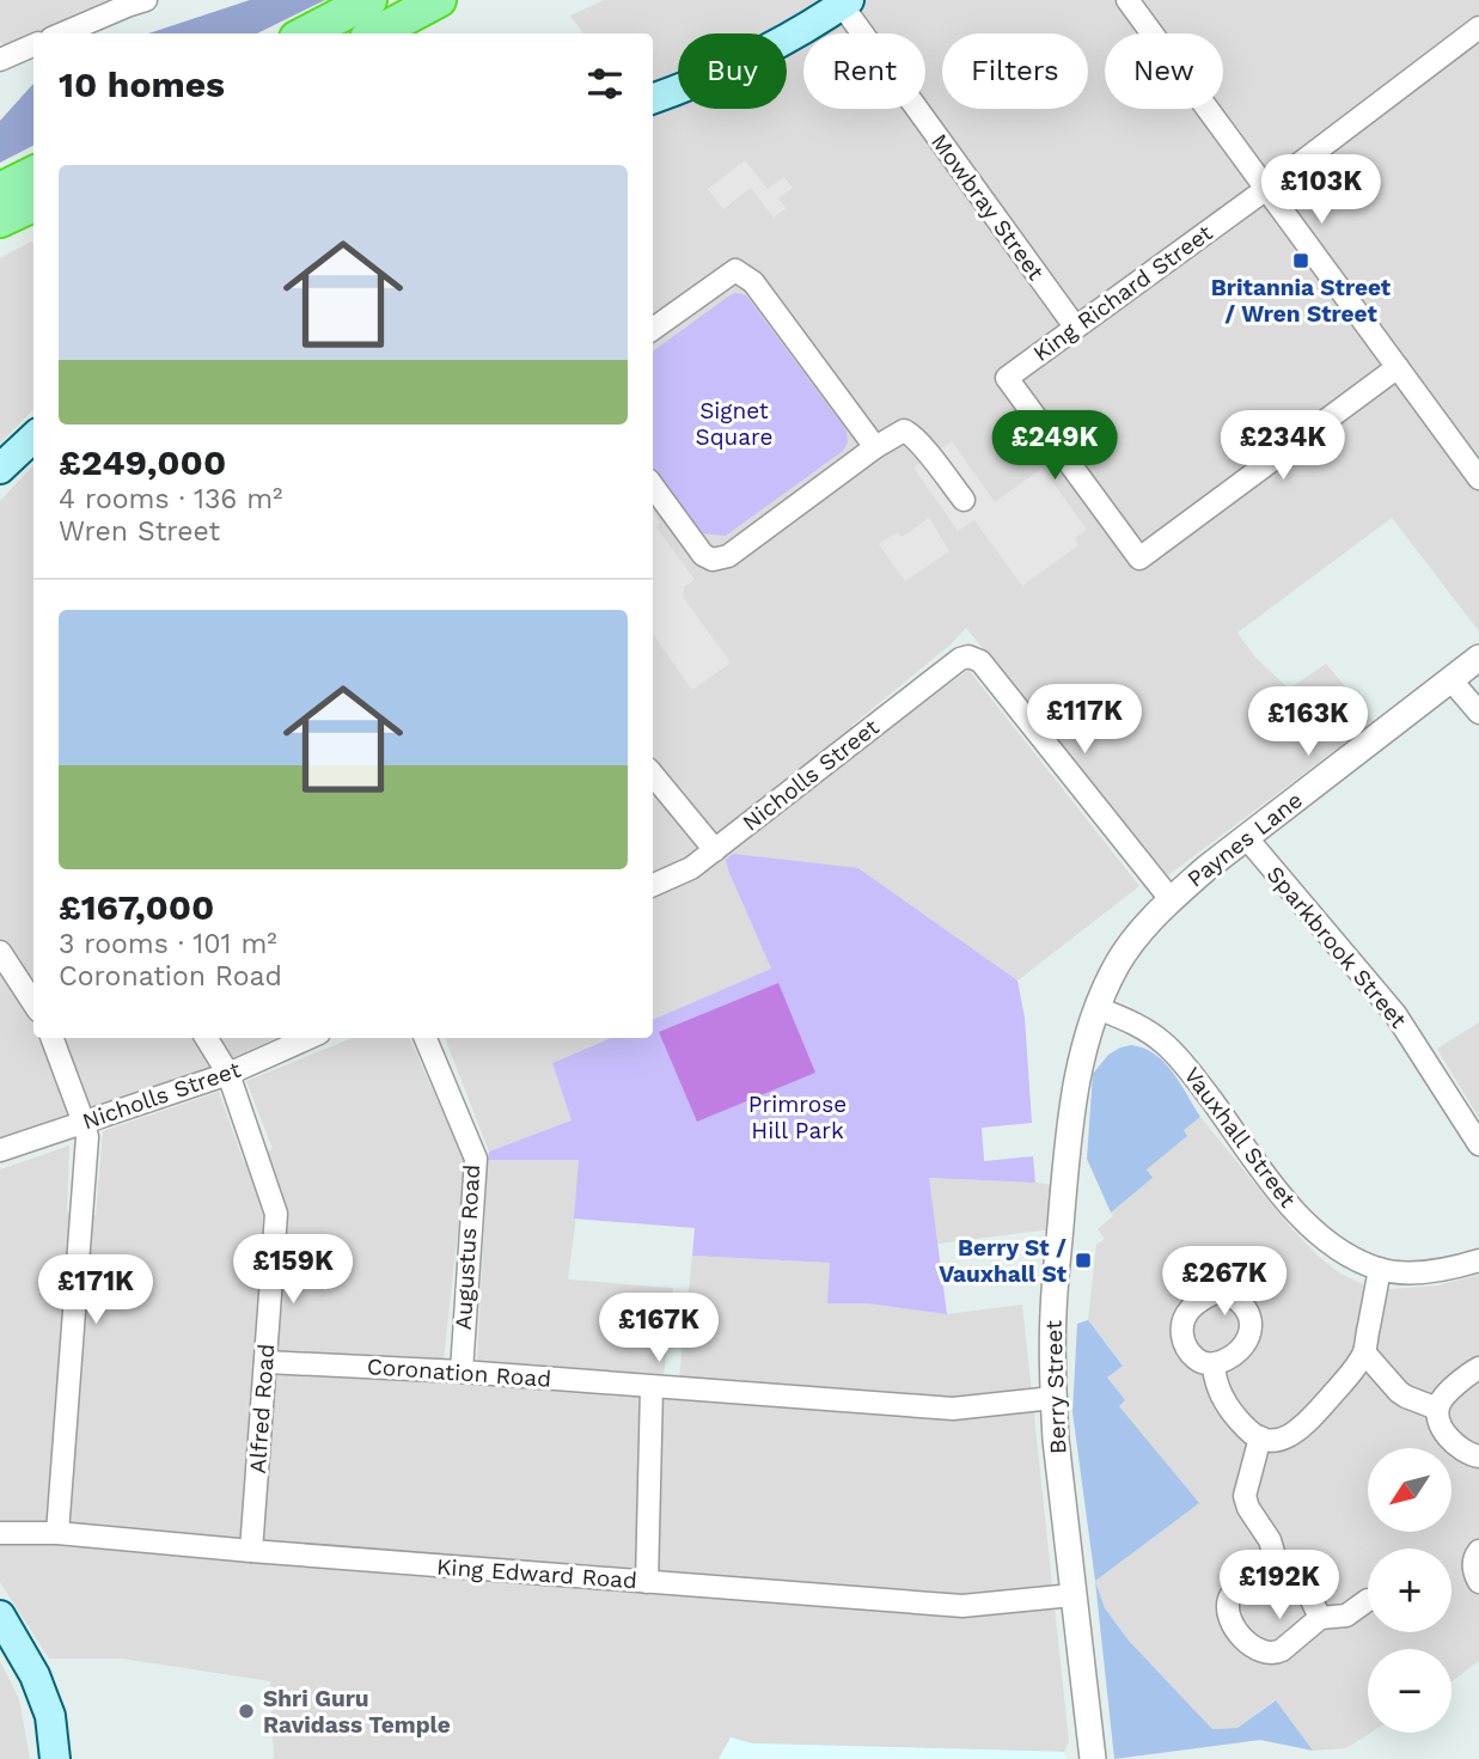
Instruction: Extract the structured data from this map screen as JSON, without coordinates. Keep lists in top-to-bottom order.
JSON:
{
  "streets": {
    "street": [
      "Mowbray Street",
      "King Richard Street",
      "Nicholls Street",
      "Paynes Lane",
      "Sparkbrook Street",
      "Vauxhall Street",
      "Augustus Road",
      "Coronation Road",
      "Berry Street",
      "Alfred Road",
      "King Edward Road"
    ]
  },
  "crossings": [
    ["Mowbray Street", "King Richard Street"],
    ["Nicholls Street", "Paynes Lane"],
    ["Nicholls Street", "Berry Street"],
    ["Nicholls Street", "Alfred Road"],
    ["Paynes Lane", "Sparkbrook Street"],
    ["Paynes Lane", "Berry Street"],
    ["Vauxhall Street", "Berry Street"],
    ["Augustus Road", "Coronation Road"],
    ["Coronation Road", "Berry Street"],
    ["Coronation Road", "Alfred Road"],
    ["Berry Street", "King Edward Road"],
    ["Alfred Road", "King Edward Road"]
  ],
  "parks": ["Signet Square", "Primrose Hill Park"],
  "places": {
    "transit": ["Britannia Street / Wren Street", "Berry St / Vauxhall St"],
    "other": ["Shri Guru Ravidass Temple"]
  },
  "north": "bottom left",
  "page": {
    "chip": [
      "Buy",
      "Rent",
      "Filters",
      "New"
    ],
    "heading": "10 homes",
    "list": [
      {
        "name": "£249,000",
        "note": "4 rooms · 136 m² · Wren Street"
      },
      {
        "name": "£167,000",
        "note": "3 rooms · 101 m² · Coronation Road"
      }
    ],
    "price": [
      "£103K",
      "£249K",
      "£234K",
      "£117K",
      "£163K",
      "£159K",
      "£267K",
      "£171K",
      "£167K",
      "£192K"
    ],
    "map_buttons": ["+", "−"]
  }
}
